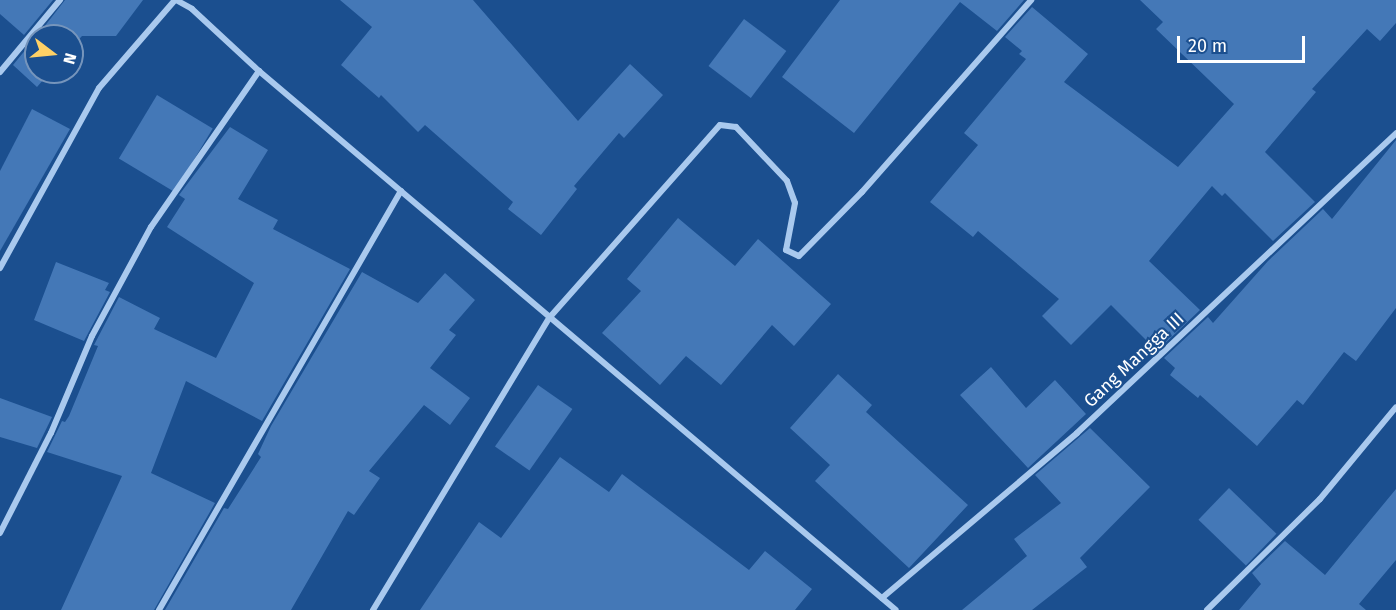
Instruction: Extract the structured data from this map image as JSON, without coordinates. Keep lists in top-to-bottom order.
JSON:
{
  "streets": {
    "street": ["Gang Mangga III"]
  },
  "scale_bar": "20 m",
  "north": "right"
}
